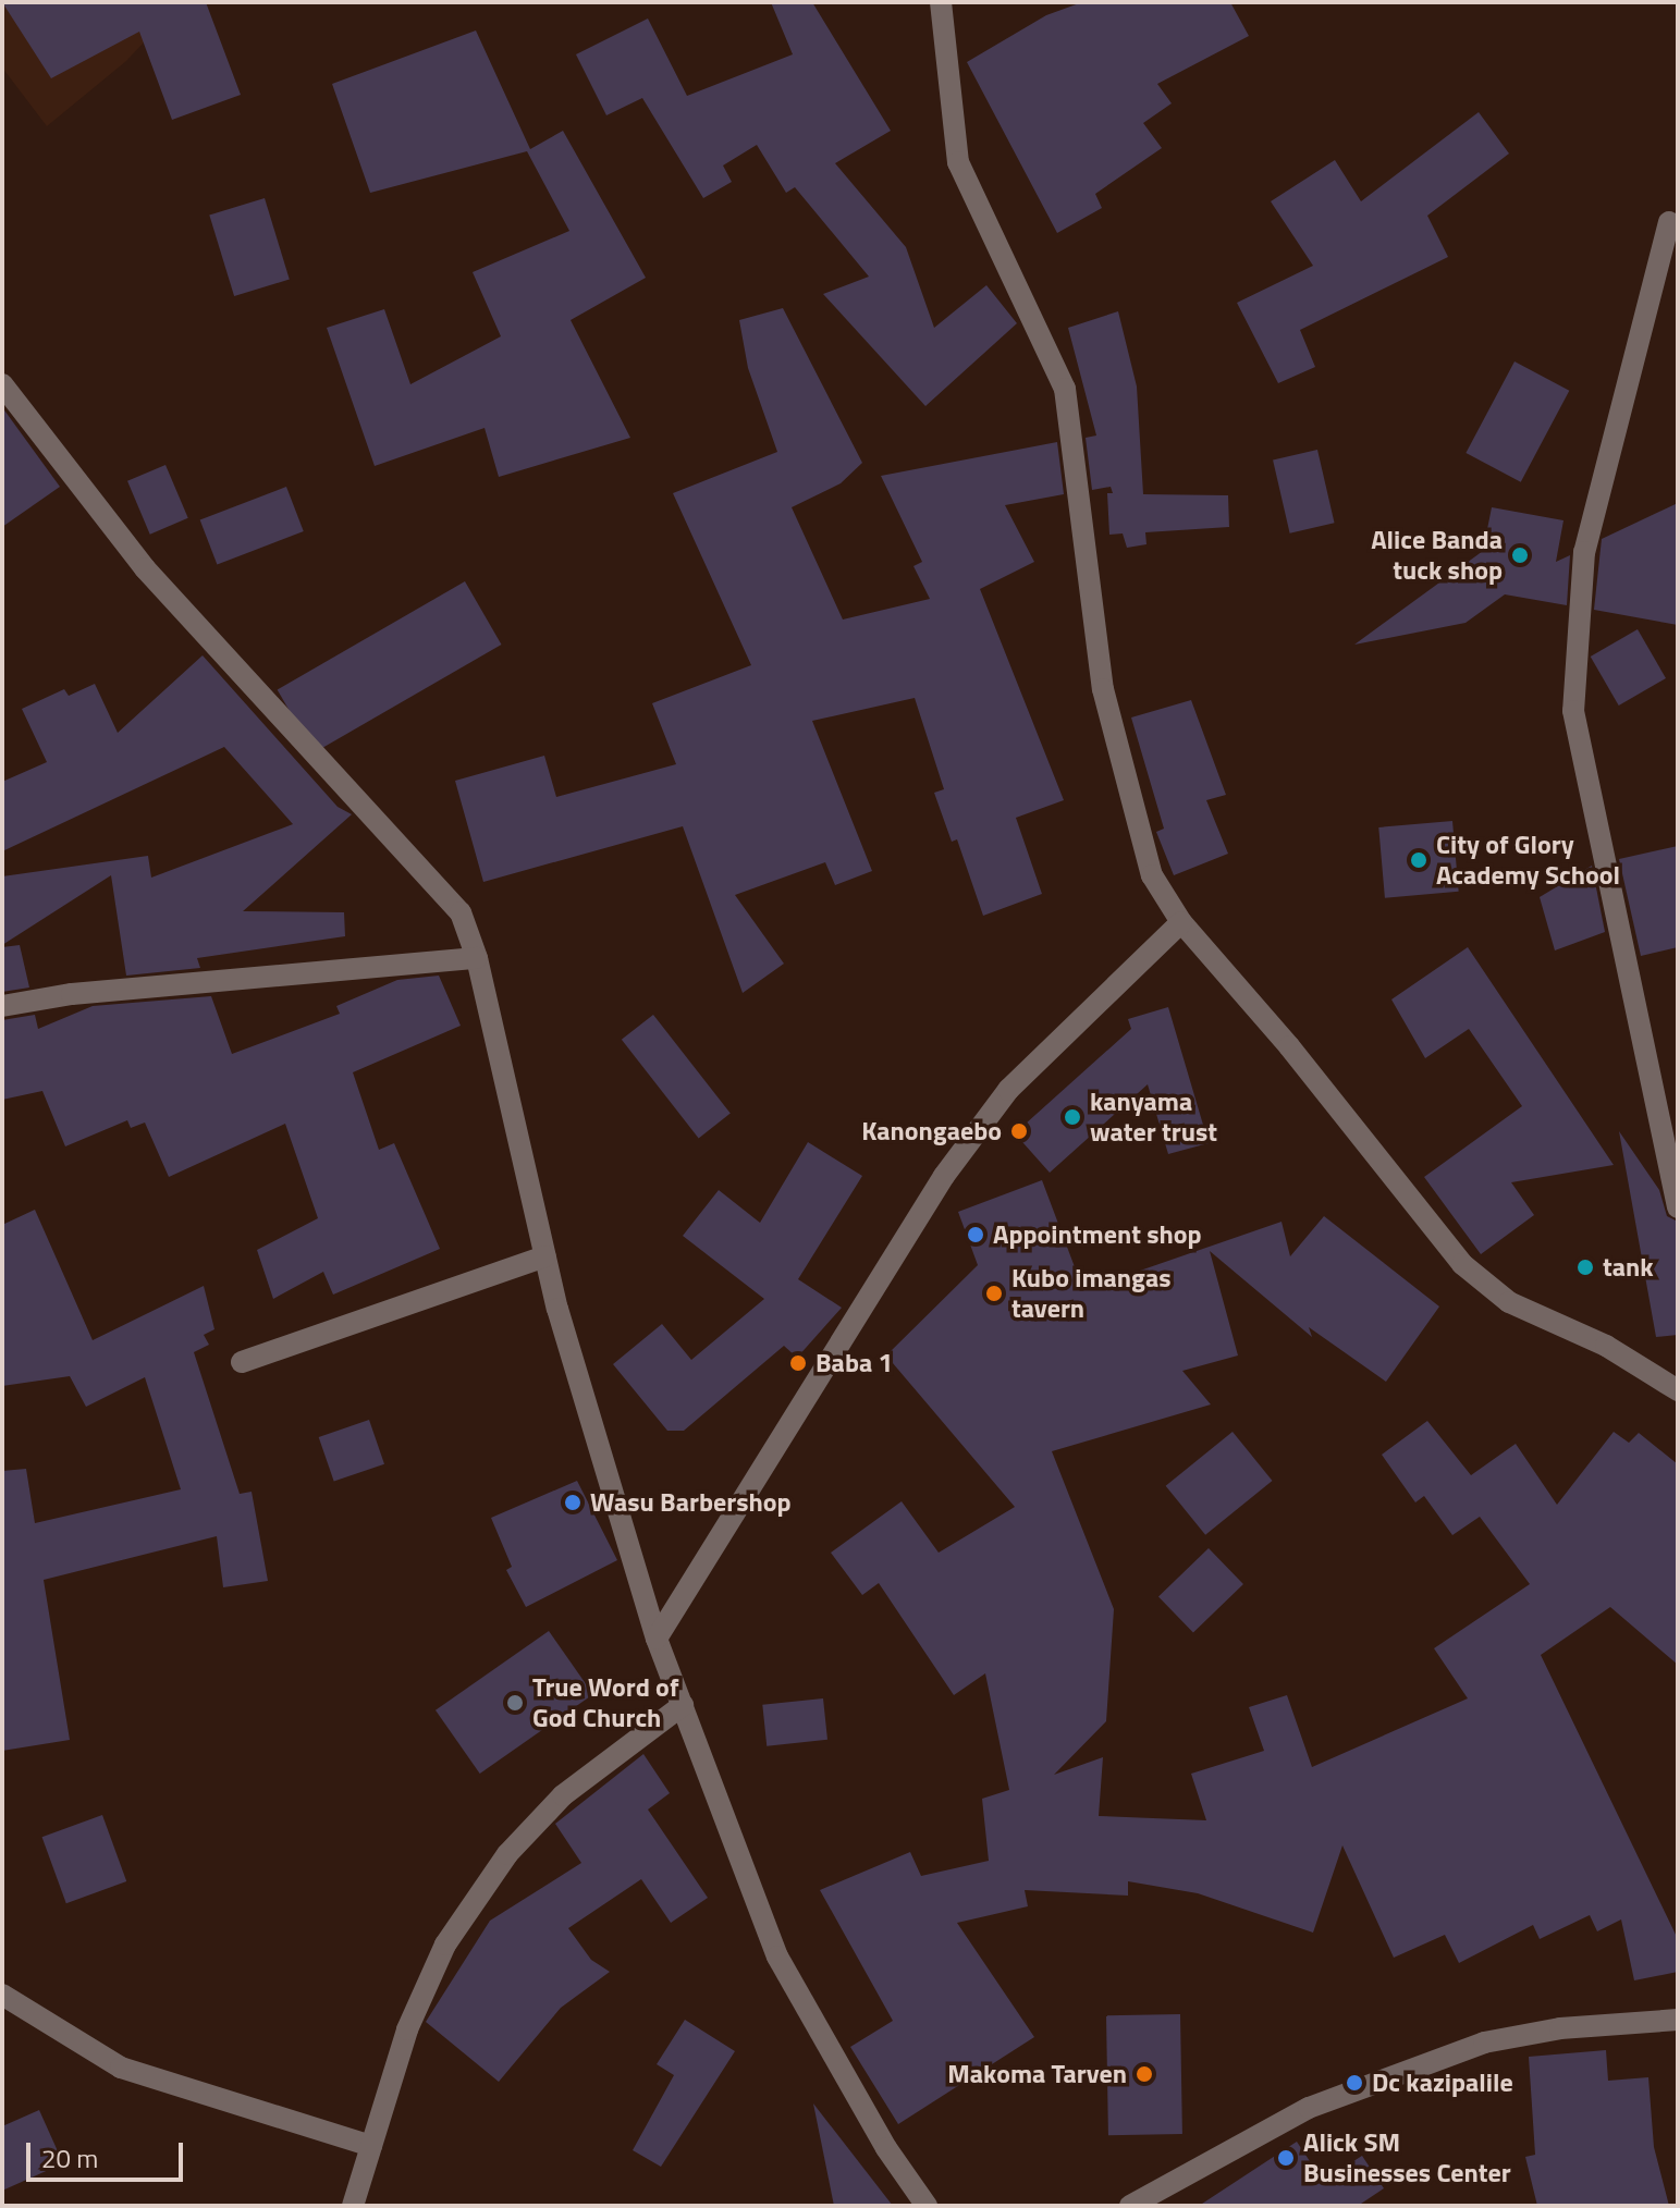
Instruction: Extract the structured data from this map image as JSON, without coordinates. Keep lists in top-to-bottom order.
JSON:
{
  "places": [
    "Alice Banda tuck shop",
    "City of Glory Academy School",
    "kanyama water trust",
    "Kanongaebo",
    "Appointment shop",
    "tank",
    "Kubo imangas tavern",
    "Baba 1",
    "Wasu Barbershop",
    "True Word of God Church",
    "Makoma Tarven",
    "Dc kazipalile",
    "Alick SM Businesses Center"
  ],
  "scale_bar": "20 m"
}
